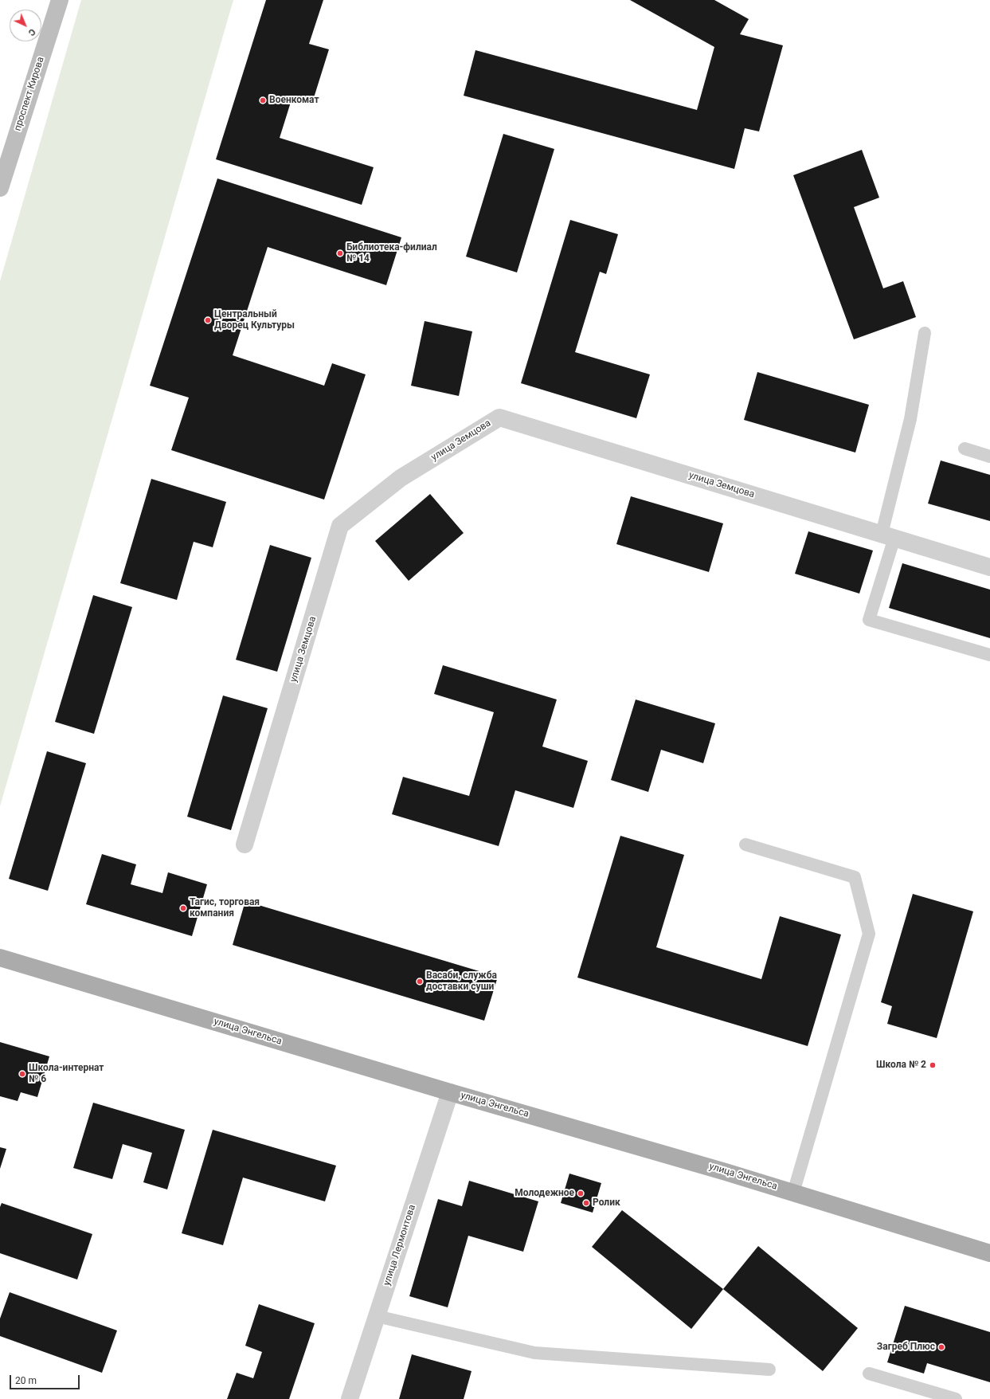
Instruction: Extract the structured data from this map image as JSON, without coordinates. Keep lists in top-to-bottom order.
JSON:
{
  "streets": {
    "main road": ["улица Энгельса"],
    "street": ["проспект Кирова", "улица Земцова", "улица Лермонтова"]
  },
  "crossings": [
    ["улица Энгельса", "улица Лермонтова"]
  ],
  "places": [
    "Военкомат",
    "Библиотека-филиал № 14",
    "Центральный Дворец Культуры",
    "Тагис, торговая компания",
    "Васаби, служба доставки суши",
    "Школа № 2",
    "Школа-интернат № 6",
    "Молодежное",
    "Ролик",
    "Загреб Плюс"
  ],
  "scale_bar": "20 m",
  "north": "bottom right"
}
